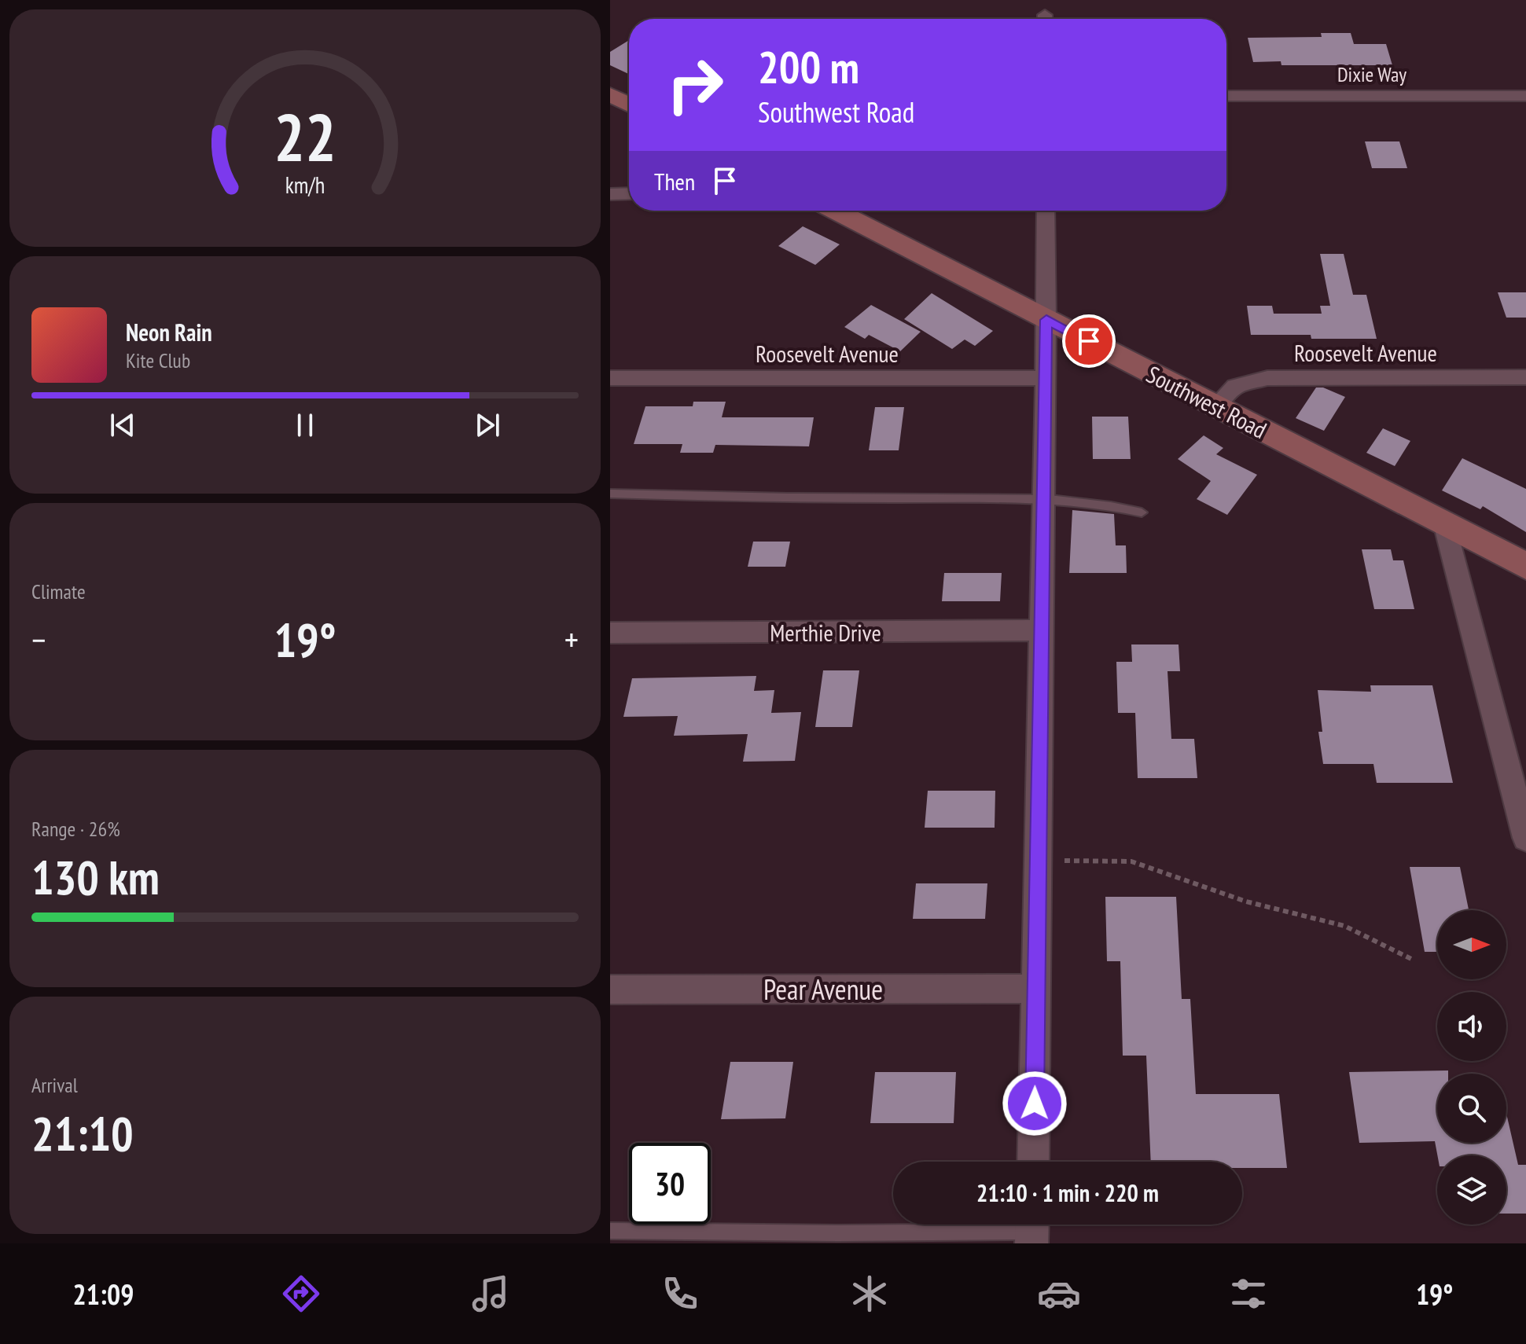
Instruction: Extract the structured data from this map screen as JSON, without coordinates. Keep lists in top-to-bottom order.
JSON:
{
  "streets": {
    "street": [
      "Dixie Way",
      "Roosevelt Avenue",
      "Southwest Road",
      "Merthie Drive",
      "Pear Avenue"
    ]
  },
  "crossings": [
    ["Roosevelt Avenue", "Southwest Road"]
  ],
  "north": "right",
  "page": {
    "turn": ["200 m", "Southwest Road"],
    "then": "Then",
    "song": ["Neon Rain", "Kite Club"],
    "tile": [
      "Climate",
      ["Range · 26%", "130 km"],
      ["Arrival", "21:10"]
    ],
    "heat": ["−", "19°", "+"],
    "limit": "30",
    "trip": "21:10 · 1 min · 220 m",
    "tabs": ["21:09", "19°"],
    "gauge": ["22", "km/h"]
  }
}
